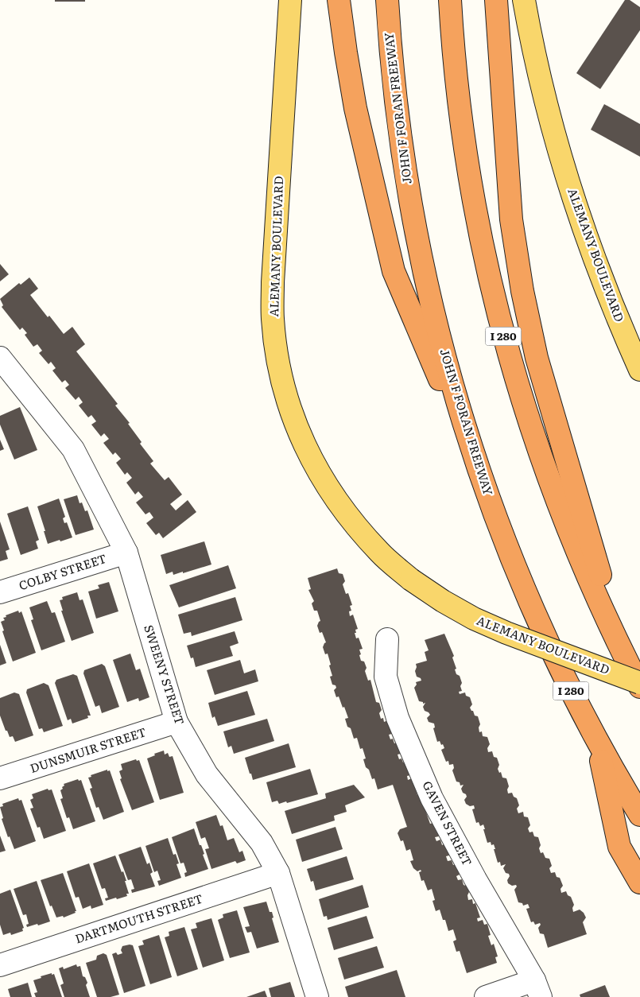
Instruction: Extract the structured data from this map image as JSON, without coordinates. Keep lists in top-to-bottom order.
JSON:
{
  "streets": {
    "highway": ["JOHN F FORAN FREEWAY", "I 280"],
    "main road": ["ALEMANY BOULEVARD"],
    "street": [
      "COLBY STREET",
      "SWEENY STREET",
      "DUNSMUIR STREET",
      "GAVEN STREET",
      "DARTMOUTH STREET"
    ]
  },
  "crossings": [
    ["COLBY STREET", "SWEENY STREET"],
    ["SWEENY STREET", "DUNSMUIR STREET"],
    ["SWEENY STREET", "DARTMOUTH STREET"]
  ]
}
